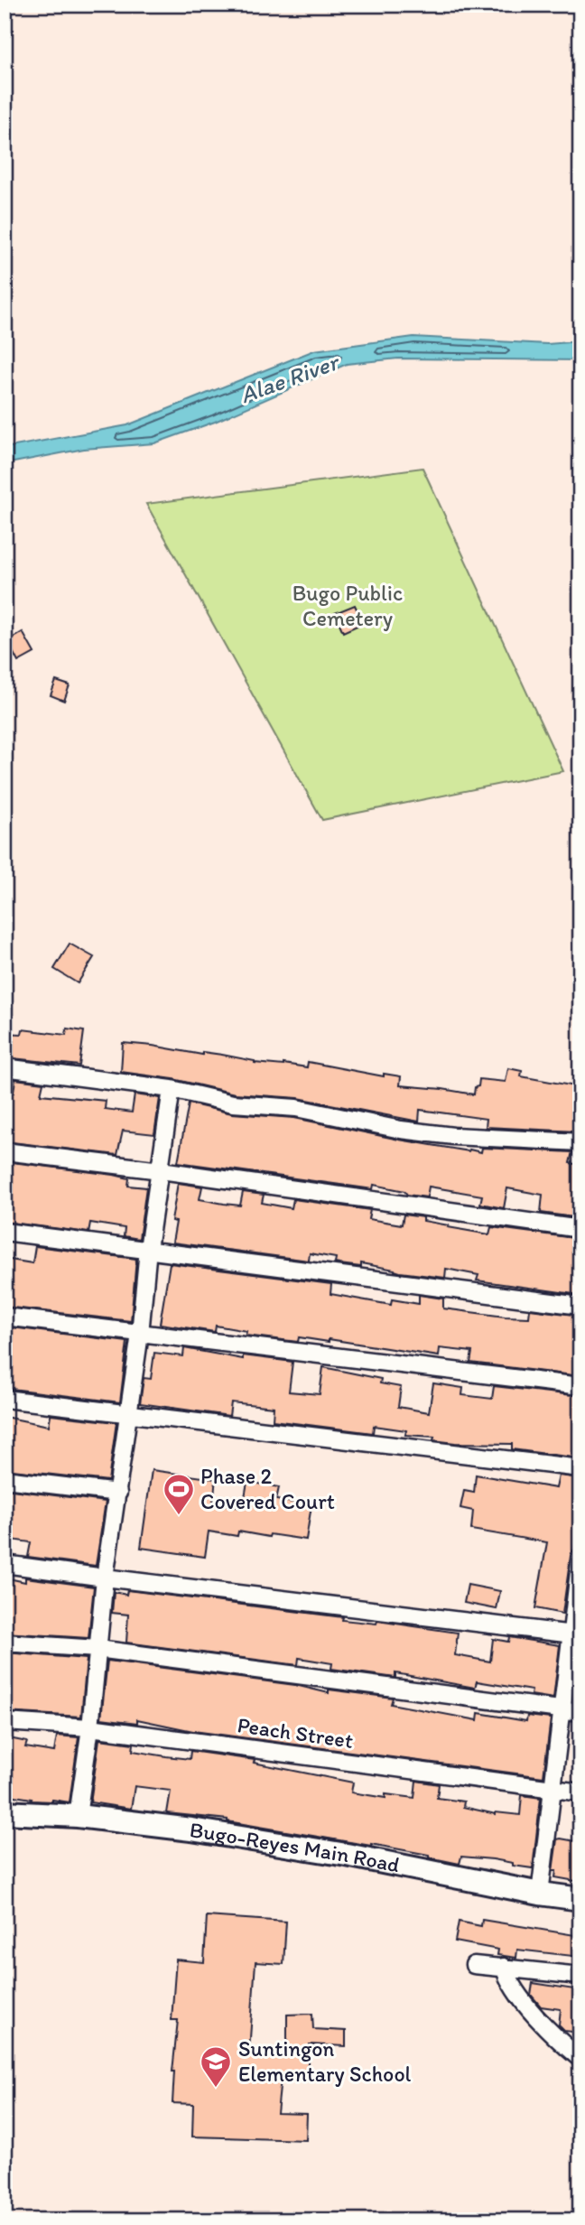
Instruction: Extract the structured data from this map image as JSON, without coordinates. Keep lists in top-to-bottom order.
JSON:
{
  "streets": {
    "street": ["Peach Street", "Bugo-Reyes Main Road"]
  },
  "water": ["Alae River"],
  "parks": ["Bugo Public Cemetery"],
  "places": {
    "sports": ["Phase 2 Covered Court"],
    "school or university": ["Suntingon Elementary School"]
  }
}
